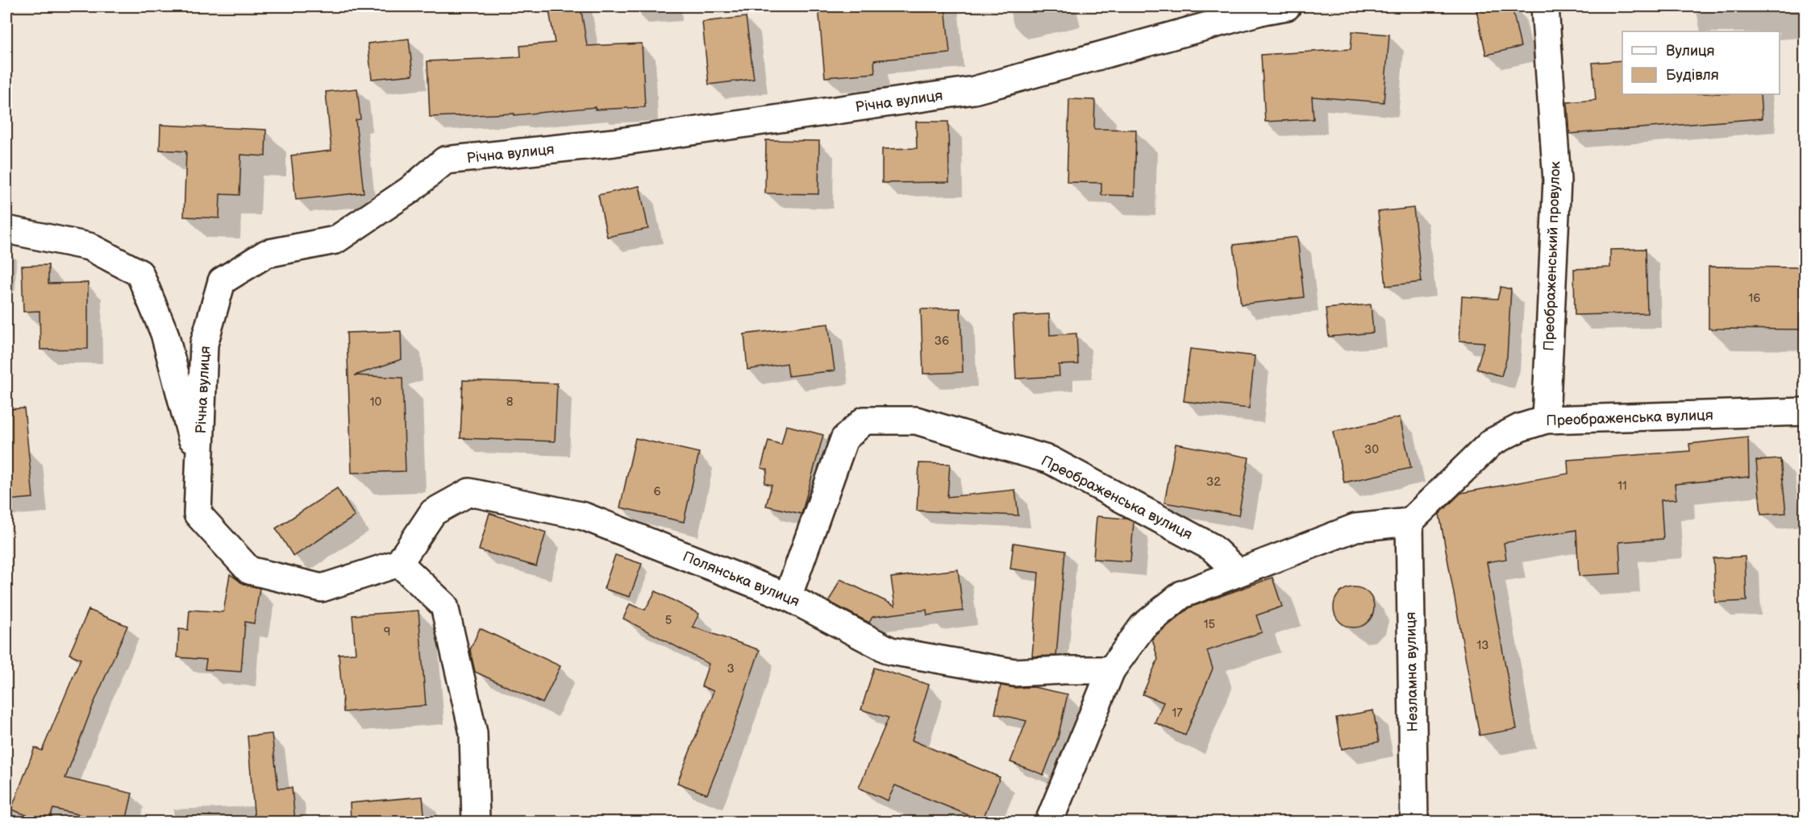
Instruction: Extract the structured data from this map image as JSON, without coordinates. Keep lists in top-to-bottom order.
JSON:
{
  "streets": {
    "street": [
      "Річна вулиця",
      "Преображенський провулок",
      "Преображенська вулиця",
      "Полянська вулиця",
      "Незламна вулиця"
    ]
  },
  "crossings": [
    ["Річна вулиця", "Полянська вулиця"],
    ["Преображенський провулок", "Преображенська вулиця"],
    ["Преображенська вулиця", "Полянська вулиця"],
    ["Преображенська вулиця", "Незламна вулиця"]
  ],
  "house_numbers": [
    "16",
    "36",
    "10",
    "8",
    "30",
    "32",
    "11",
    "6",
    "5",
    "15",
    "9",
    "13",
    "3",
    "17"
  ],
  "legend": ["Вулиця", "Будівля"]
}
